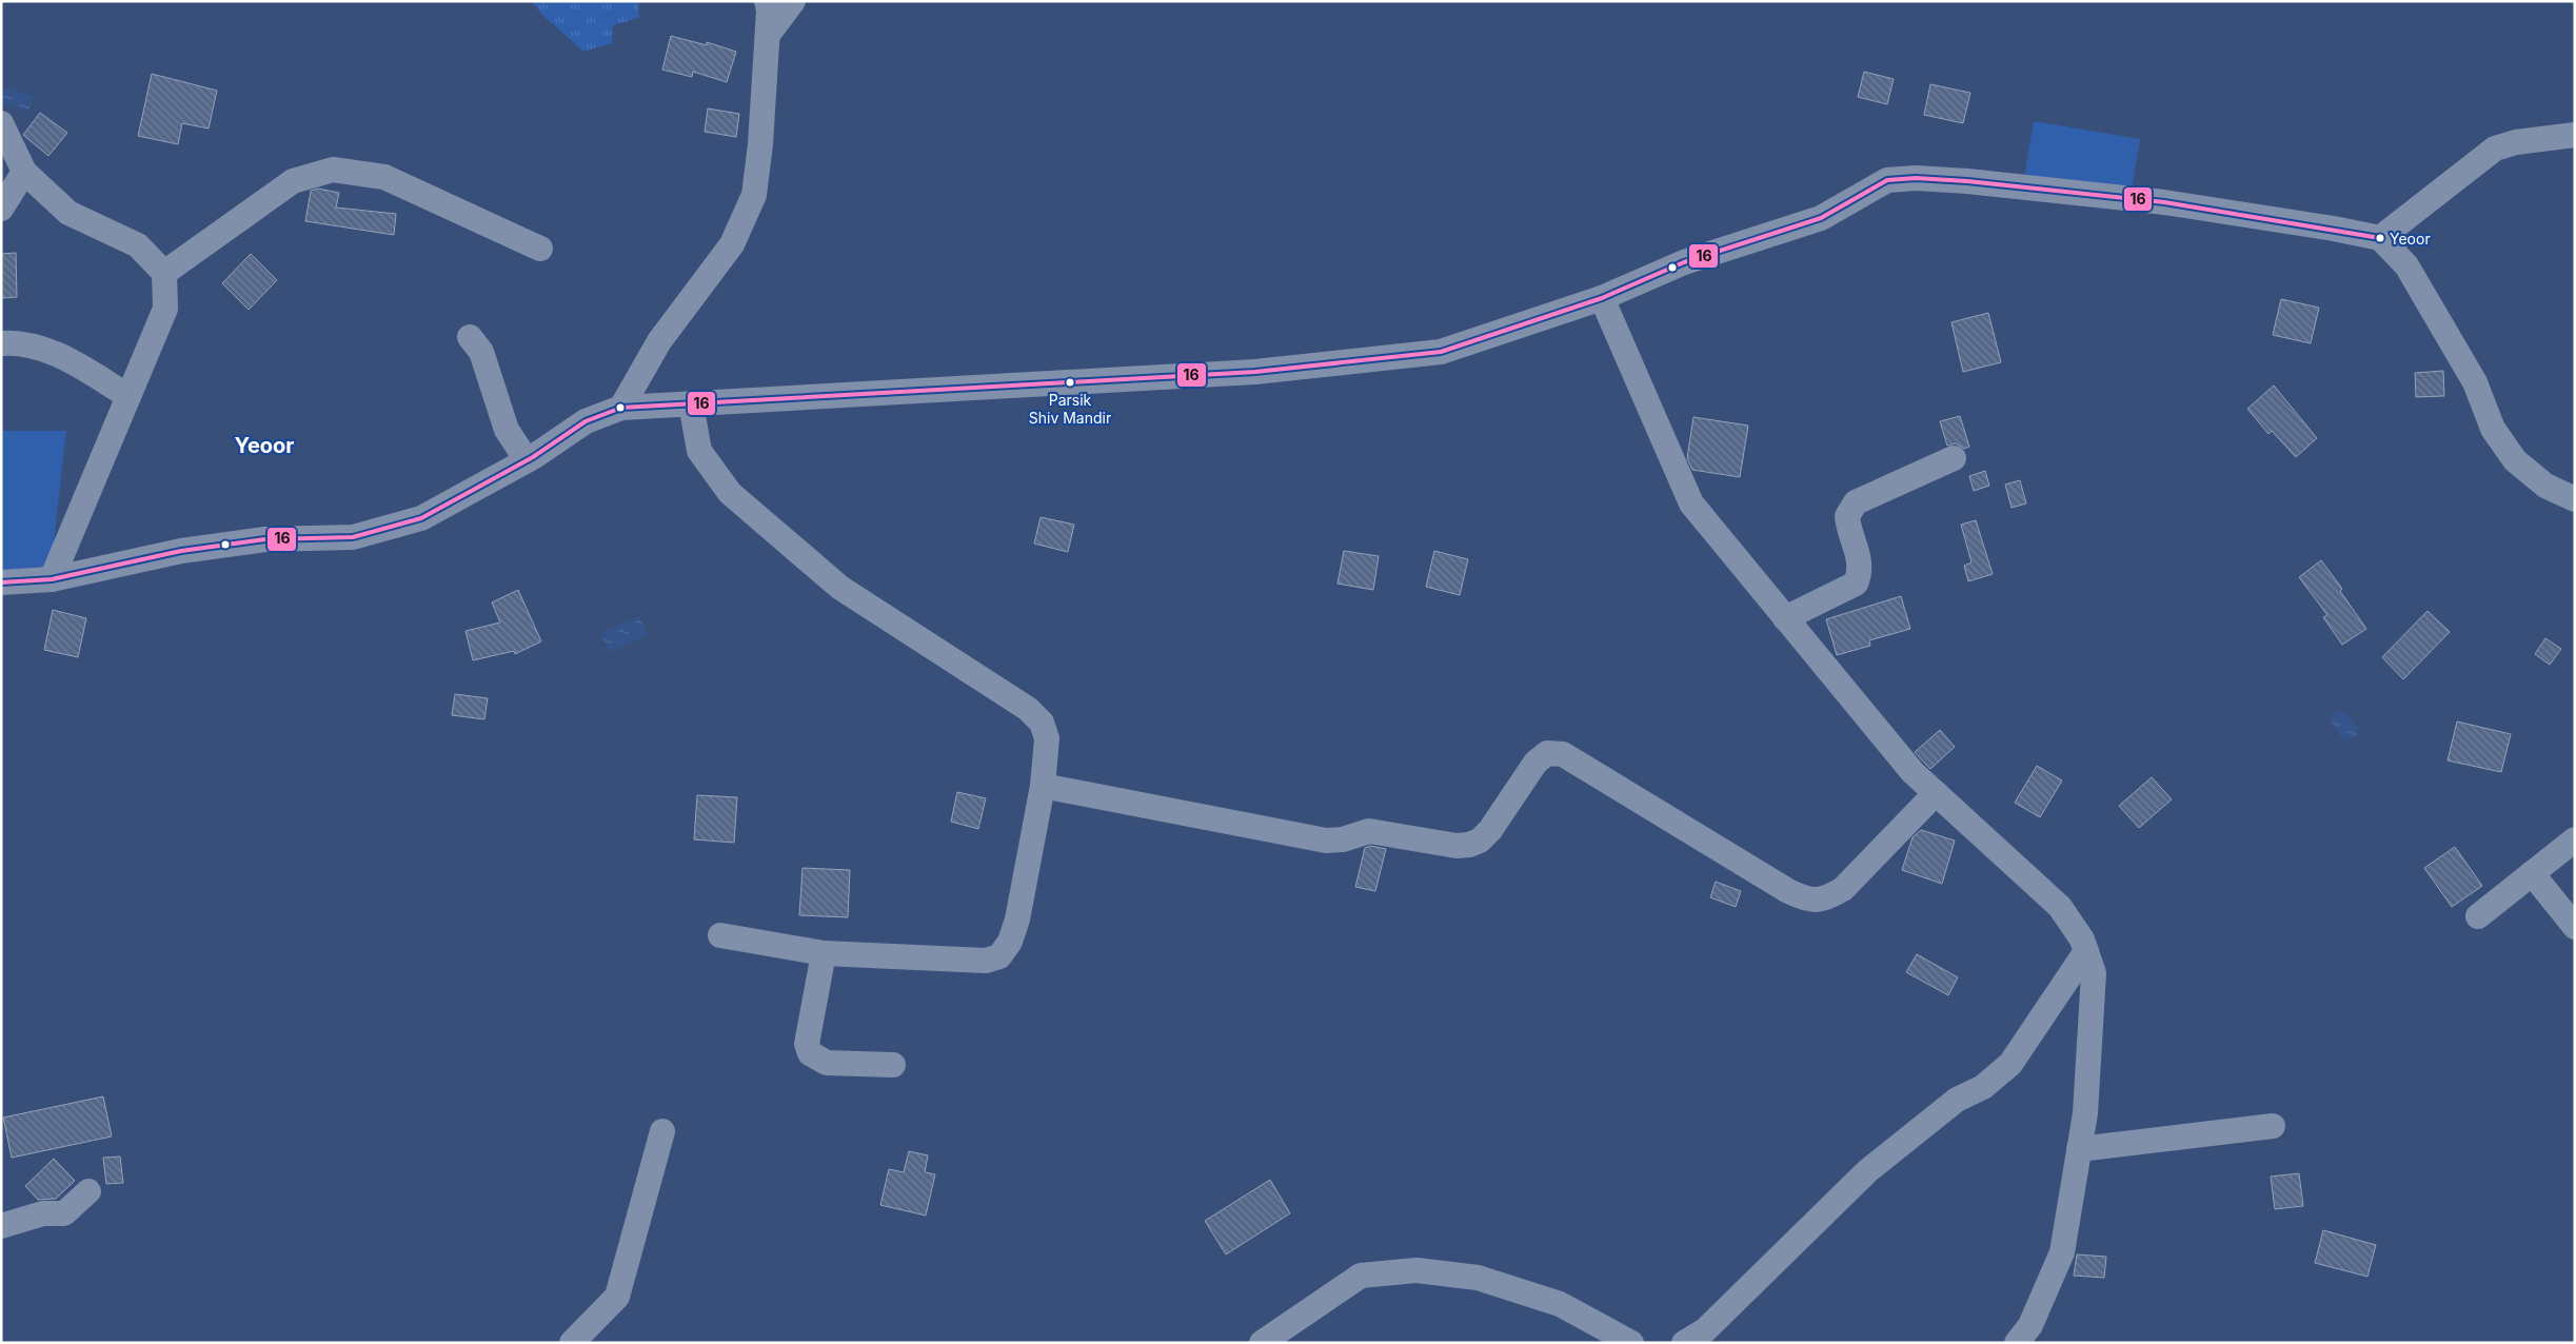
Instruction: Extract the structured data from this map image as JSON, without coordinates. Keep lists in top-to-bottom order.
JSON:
{
  "districts": ["Yeoor"],
  "places": ["Yeoor", "Parsik Shiv Mandir"],
  "lines": ["transit line 16"]
}
